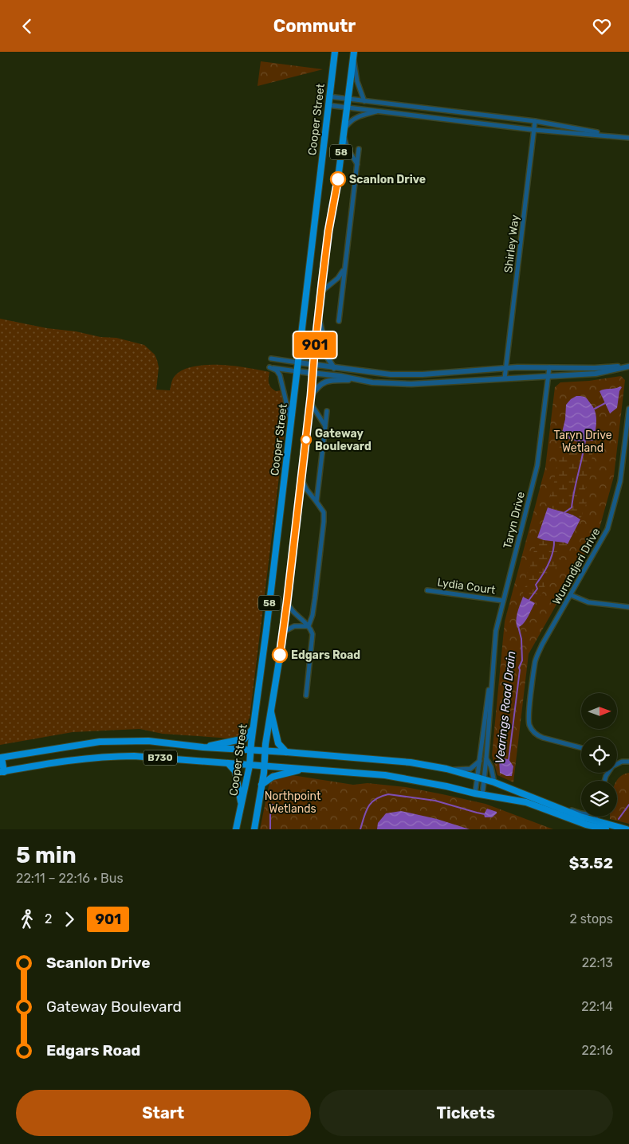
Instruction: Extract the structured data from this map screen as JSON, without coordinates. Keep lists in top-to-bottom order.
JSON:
{
  "streets": {
    "main road": ["Cooper Street", "58", "B730"],
    "street": [
      "Shirley Way",
      "Taryn Drive",
      "Wurundjeri Drive",
      "Lydia Court"
    ]
  },
  "crossings": [
    ["Cooper Street", "B730"],
    ["58", "B730"],
    ["Taryn Drive", "Lydia Court"]
  ],
  "water": ["Vearings Road Drain"],
  "parks": ["Taryn Drive Wetland", "Northpoint Wetlands"],
  "places": ["Scanlon Drive", "Gateway Boulevard", "Edgars Road"],
  "lines": ["bus line 901"],
  "north": "right",
  "page": {
    "header": "Commutr",
    "on_map": "901",
    "heading": ["5 min", "22:11 – 22:16 · Bus", "$3.52"],
    "legs": ["2", "901", "2 stops"],
    "list": [
      {
        "name": "Scanlon Drive",
        "value": "22:13"
      },
      {
        "name": "Gateway Boulevard",
        "value": "22:14"
      },
      {
        "name": "Edgars Road",
        "value": "22:16"
      }
    ],
    "buttons": ["Start", "Tickets"]
  }
}
